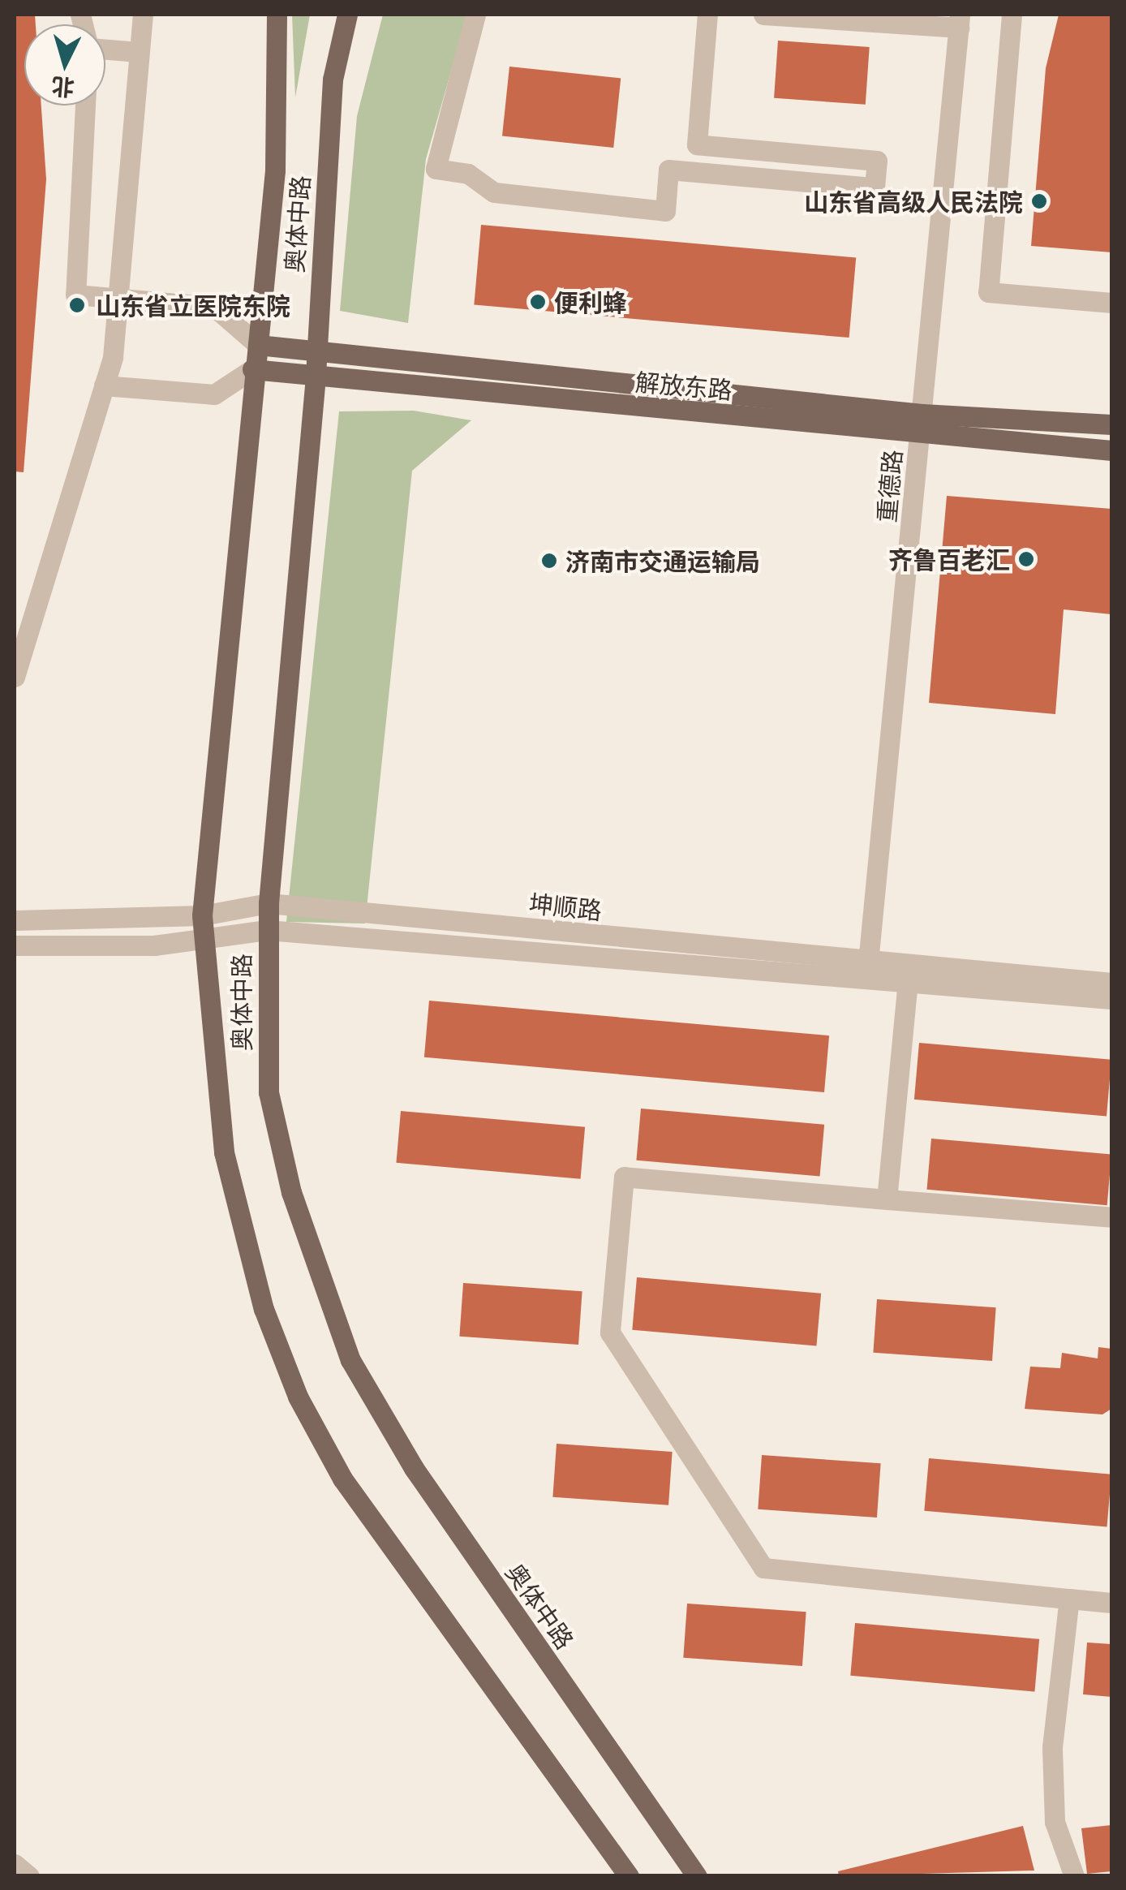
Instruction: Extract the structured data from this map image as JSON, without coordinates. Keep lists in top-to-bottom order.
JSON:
{
  "streets": {
    "main road": ["奥体中路", "解放东路"],
    "street": ["重德路", "坤顺路"]
  },
  "crossings": [
    ["奥体中路", "解放东路"],
    ["奥体中路", "坤顺路"],
    ["解放东路", "重德路"],
    ["重德路", "坤顺路"]
  ],
  "places": [
    "山东省高级人民法院",
    "便利蜂",
    "山东省立医院东院",
    "齐鲁百老汇",
    "济南市交通运输局"
  ],
  "north": "bottom"
}
